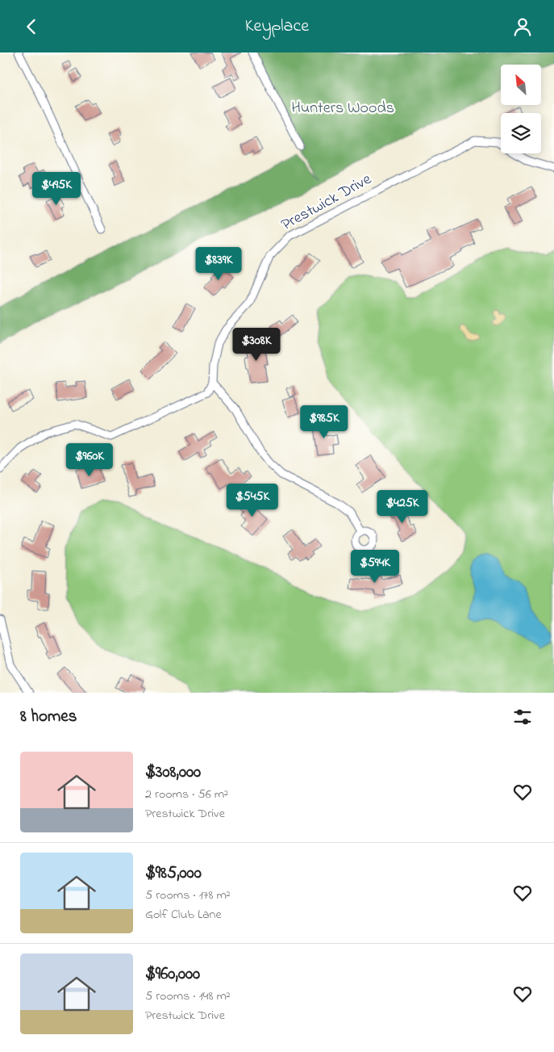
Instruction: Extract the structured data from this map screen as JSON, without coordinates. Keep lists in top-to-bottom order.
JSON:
{
  "streets": {
    "street": ["Prestwick Drive"]
  },
  "parks": ["Hunters Woods"],
  "north": "top left",
  "page": {
    "header": "Keyplace",
    "price": [
      "$495K",
      "$839K",
      "$308K",
      "$985K",
      "$960K",
      "$545K",
      "$425K",
      "$594K"
    ],
    "heading": "8 homes",
    "list": [
      {
        "name": "$308,000",
        "note": "2 rooms · 56 m² · Prestwick Drive"
      },
      {
        "name": "$985,000",
        "note": "5 rooms · 178 m² · Golf Club Lane"
      },
      {
        "name": "$960,000",
        "note": "5 rooms · 148 m² · Prestwick Drive"
      }
    ]
  }
}
